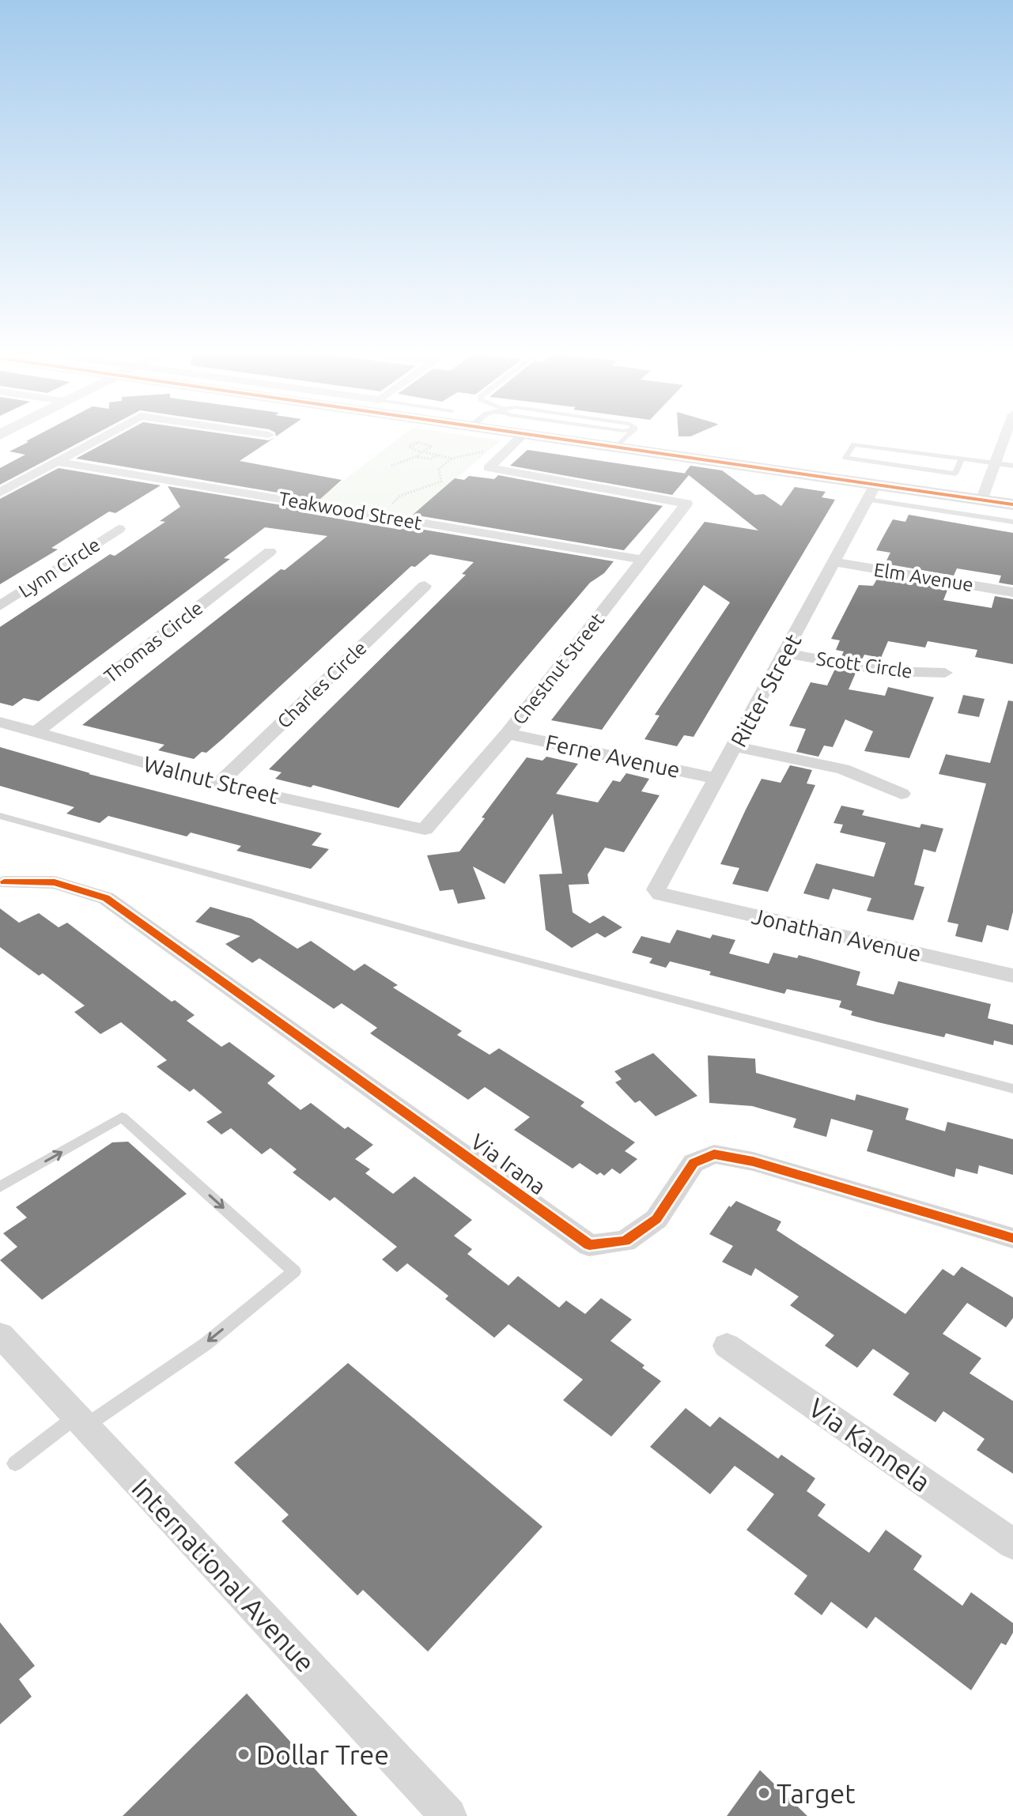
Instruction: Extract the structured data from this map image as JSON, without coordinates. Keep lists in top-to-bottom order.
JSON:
{
  "streets": {
    "street": [
      "Teakwood Street",
      "Lynn Circle",
      "Elm Avenue",
      "Thomas Circle",
      "Scott Circle",
      "Chestnut Street",
      "Charles Circle",
      "Ritter Street",
      "Ferne Avenue",
      "Walnut Street",
      "Jonathan Avenue",
      "Via Irana",
      "Via Kannela",
      "International Avenue"
    ]
  },
  "crossings": [
    ["Teakwood Street", "Chestnut Street"],
    ["Elm Avenue", "Ritter Street"],
    ["Thomas Circle", "Walnut Street"],
    ["Scott Circle", "Ritter Street"],
    ["Chestnut Street", "Ferne Avenue"],
    ["Chestnut Street", "Walnut Street"],
    ["Charles Circle", "Walnut Street"],
    ["Ritter Street", "Ferne Avenue"],
    ["Ritter Street", "Jonathan Avenue"]
  ],
  "places": ["Dollar Tree", "Target"]
}
